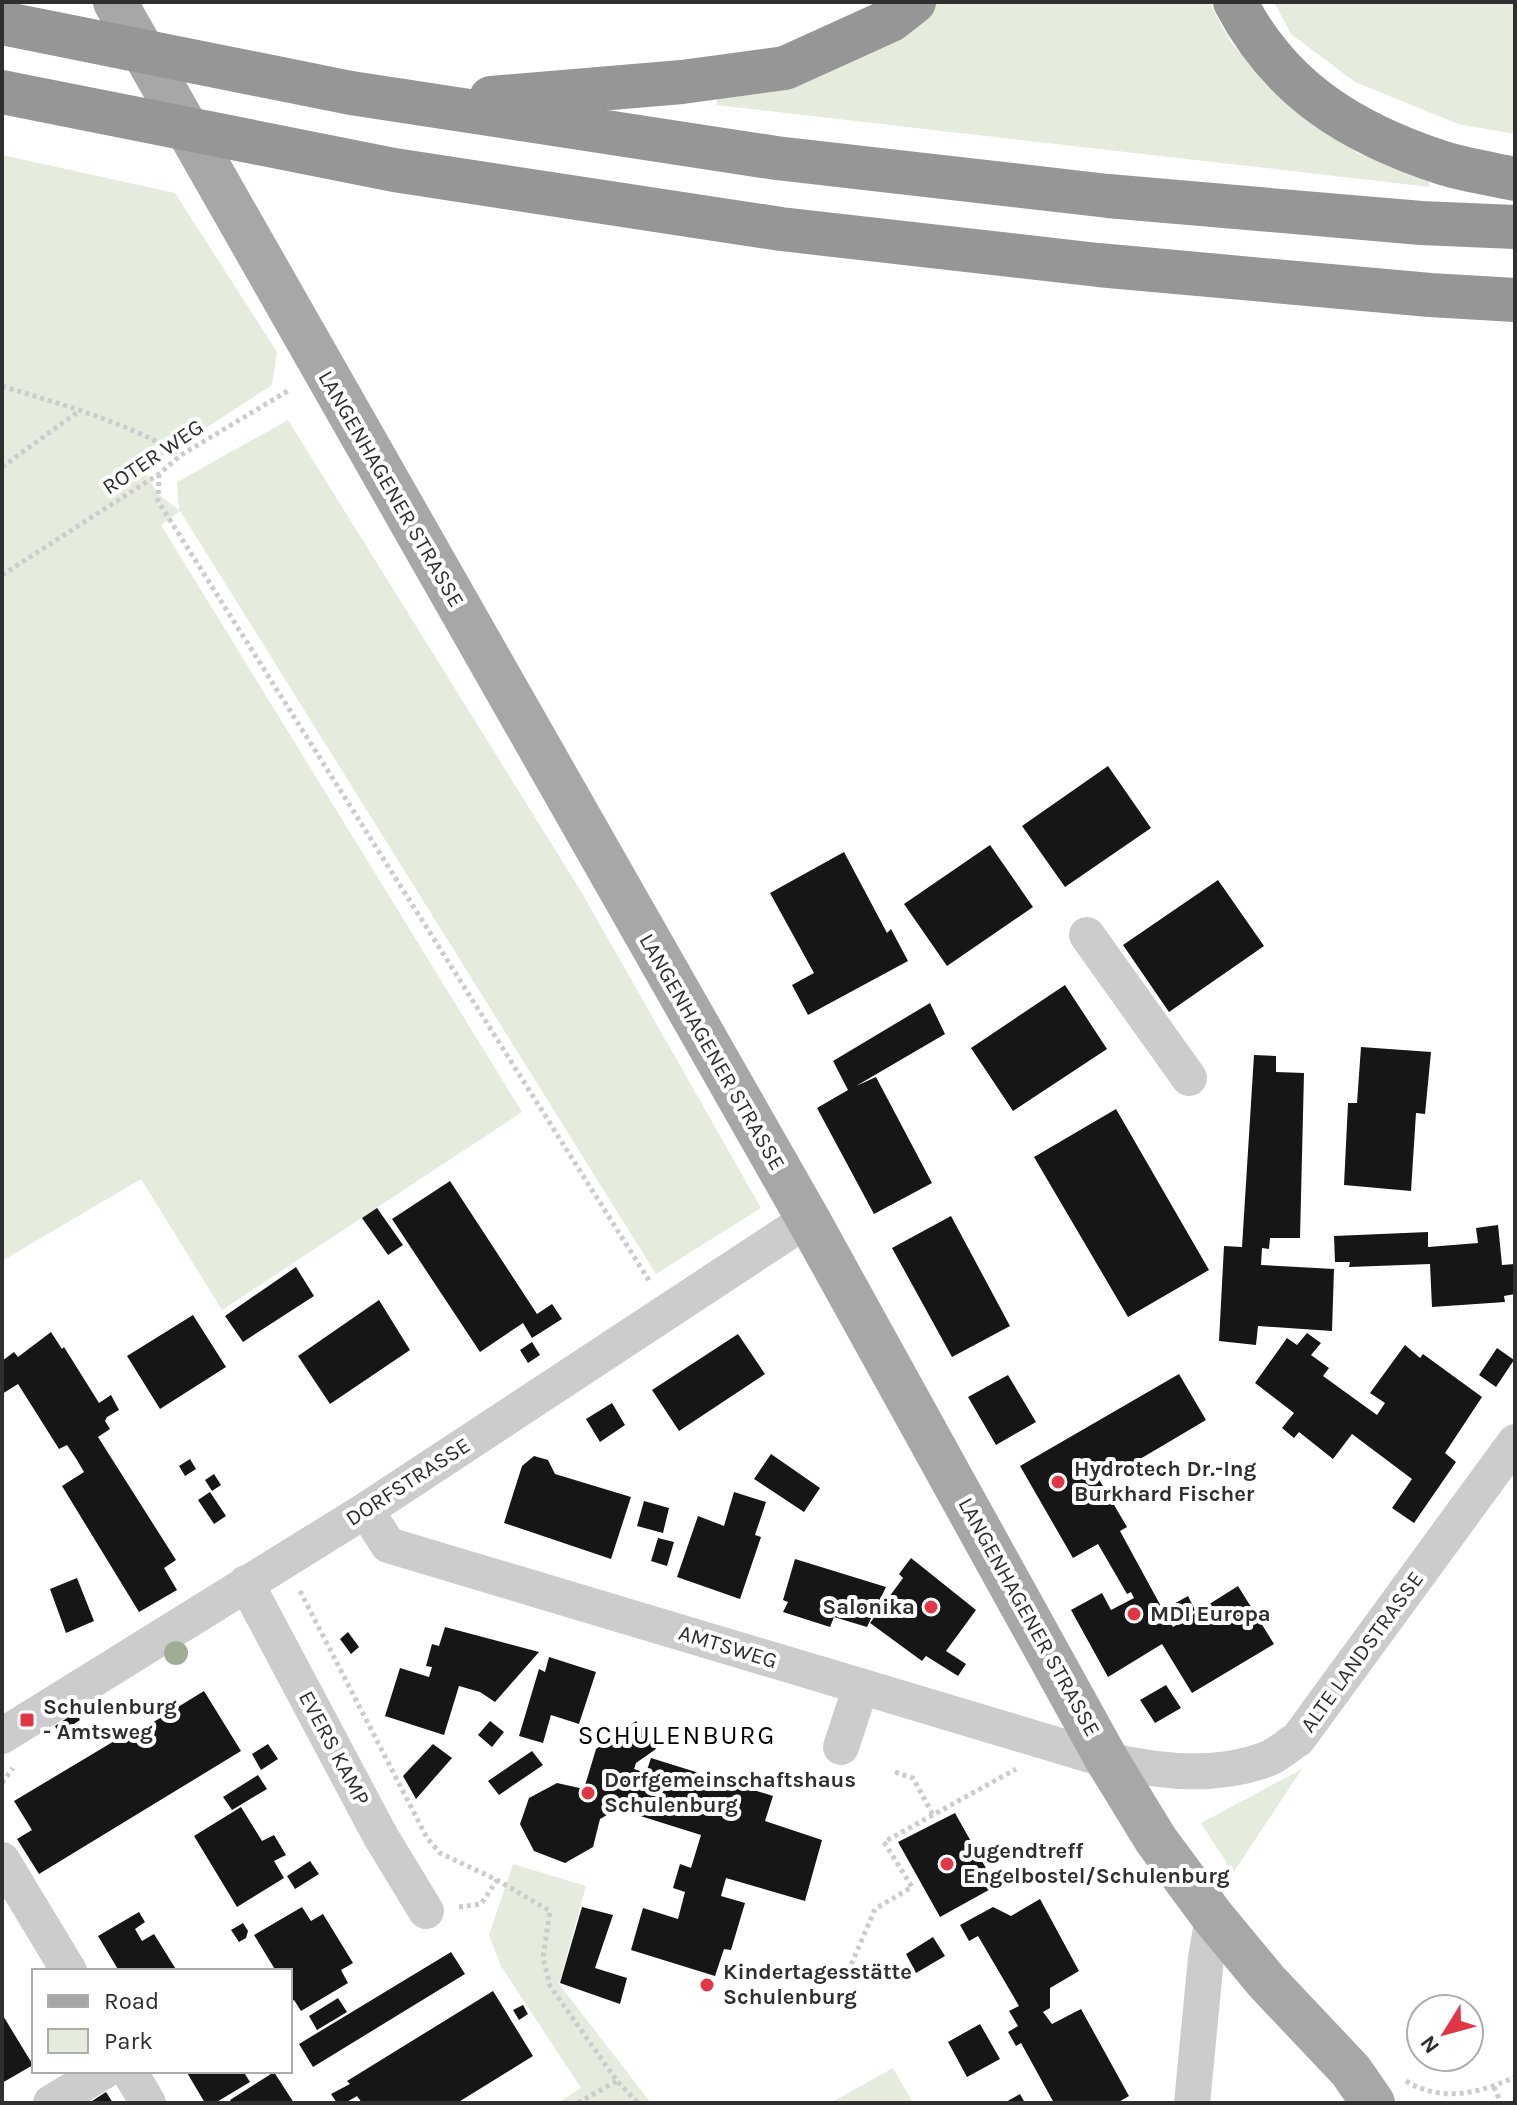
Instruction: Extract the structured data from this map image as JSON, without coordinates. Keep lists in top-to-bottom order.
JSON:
{
  "streets": {
    "main road": ["LANGENHAGENER STRASSE"],
    "street": [
      "DORFSTRASSE",
      "AMTSWEG",
      "ALTE LANDSTRASSE",
      "EVERS KAMP"
    ],
    "path": ["ROTER WEG"]
  },
  "crossings": [
    ["ROTER WEG", "LANGENHAGENER STRASSE"],
    ["LANGENHAGENER STRASSE", "DORFSTRASSE"],
    ["LANGENHAGENER STRASSE", "AMTSWEG"],
    ["LANGENHAGENER STRASSE", "ALTE LANDSTRASSE"],
    ["DORFSTRASSE", "AMTSWEG"],
    ["DORFSTRASSE", "EVERS KAMP"],
    ["AMTSWEG", "ALTE LANDSTRASSE"]
  ],
  "districts": ["SCHULENBURG"],
  "places": {
    "other": [
      "Hydrotech Dr.-Ing Burkhard Fischer",
      "Salonika",
      "MDI Europa",
      "Dorfgemeinschaftshaus Schulenburg",
      "Jugendtreff Engelbostel/Schulenburg",
      "Kindertagesstätte Schulenburg"
    ],
    "transit": ["Schulenburg - Amtsweg"]
  },
  "legend": ["Road", "Park"],
  "north": "bottom left"
}
